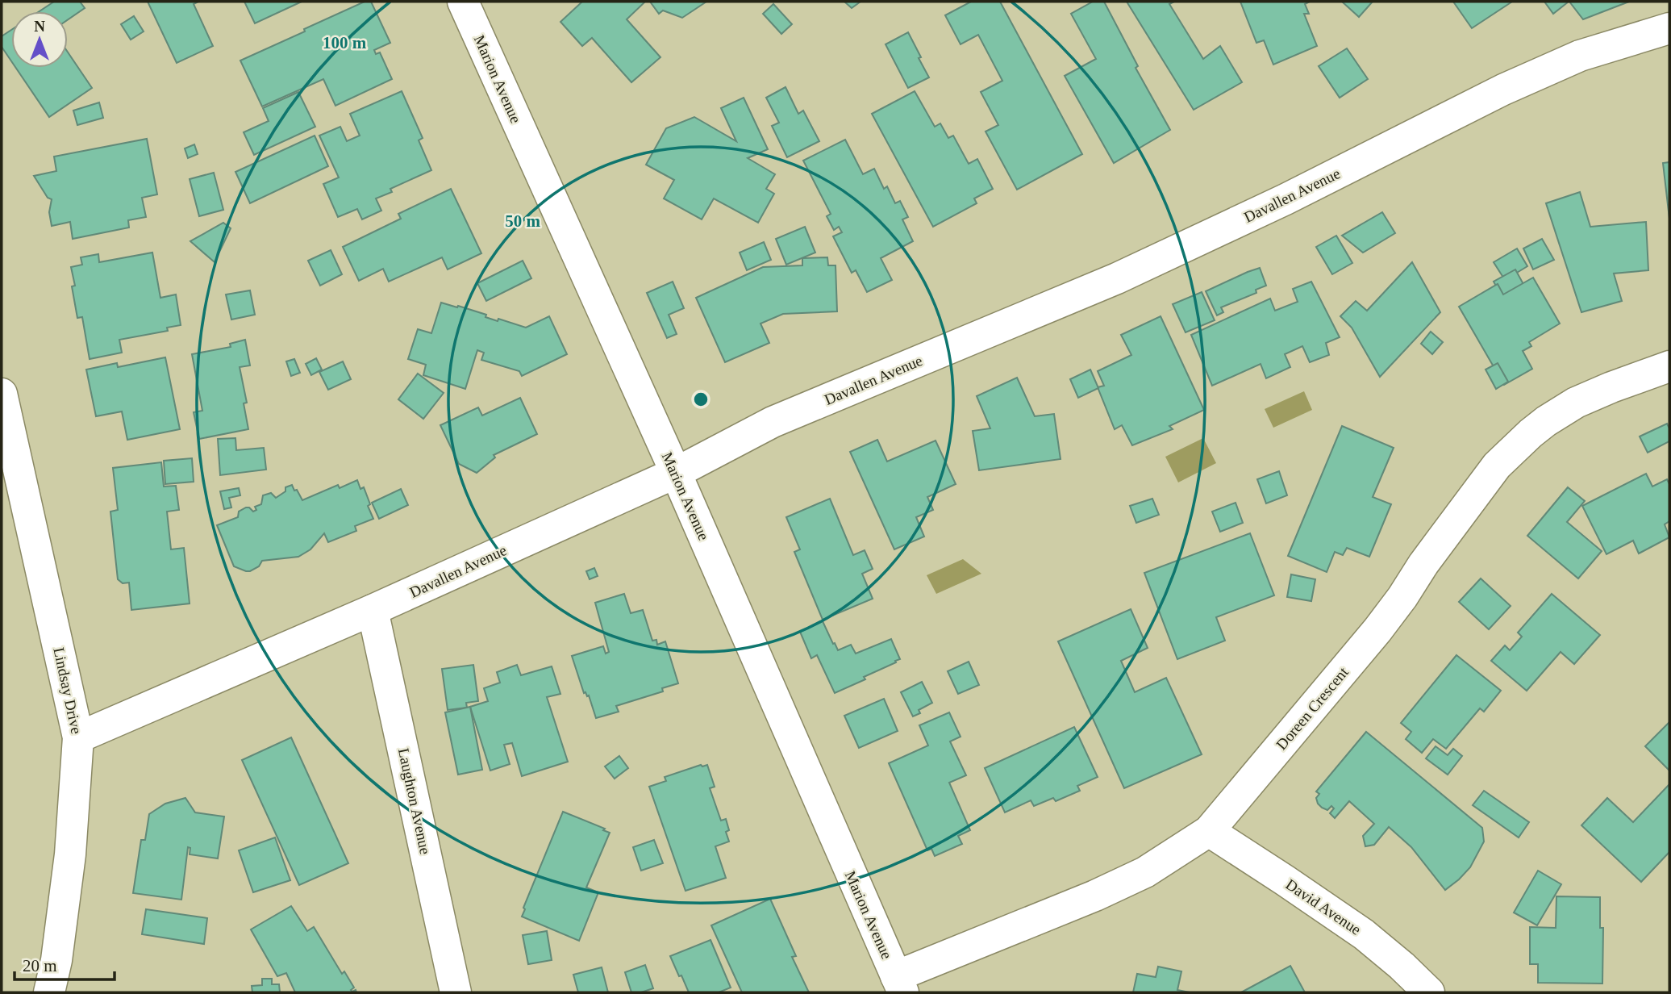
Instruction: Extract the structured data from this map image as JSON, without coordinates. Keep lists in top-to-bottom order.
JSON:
{
  "streets": {
    "street": [
      "Marion Avenue",
      "Davallen Avenue",
      "Lindsay Drive",
      "Doreen Crescent",
      "Laughton Avenue",
      "David Avenue"
    ]
  },
  "crossings": [
    ["Marion Avenue", "Davallen Avenue"],
    ["Marion Avenue", "Doreen Crescent"],
    ["Davallen Avenue", "Lindsay Drive"],
    ["Davallen Avenue", "Laughton Avenue"],
    ["Doreen Crescent", "David Avenue"]
  ],
  "scale_bar": "20 m",
  "north": "top",
  "rings": ["100 m", "50 m"]
}
